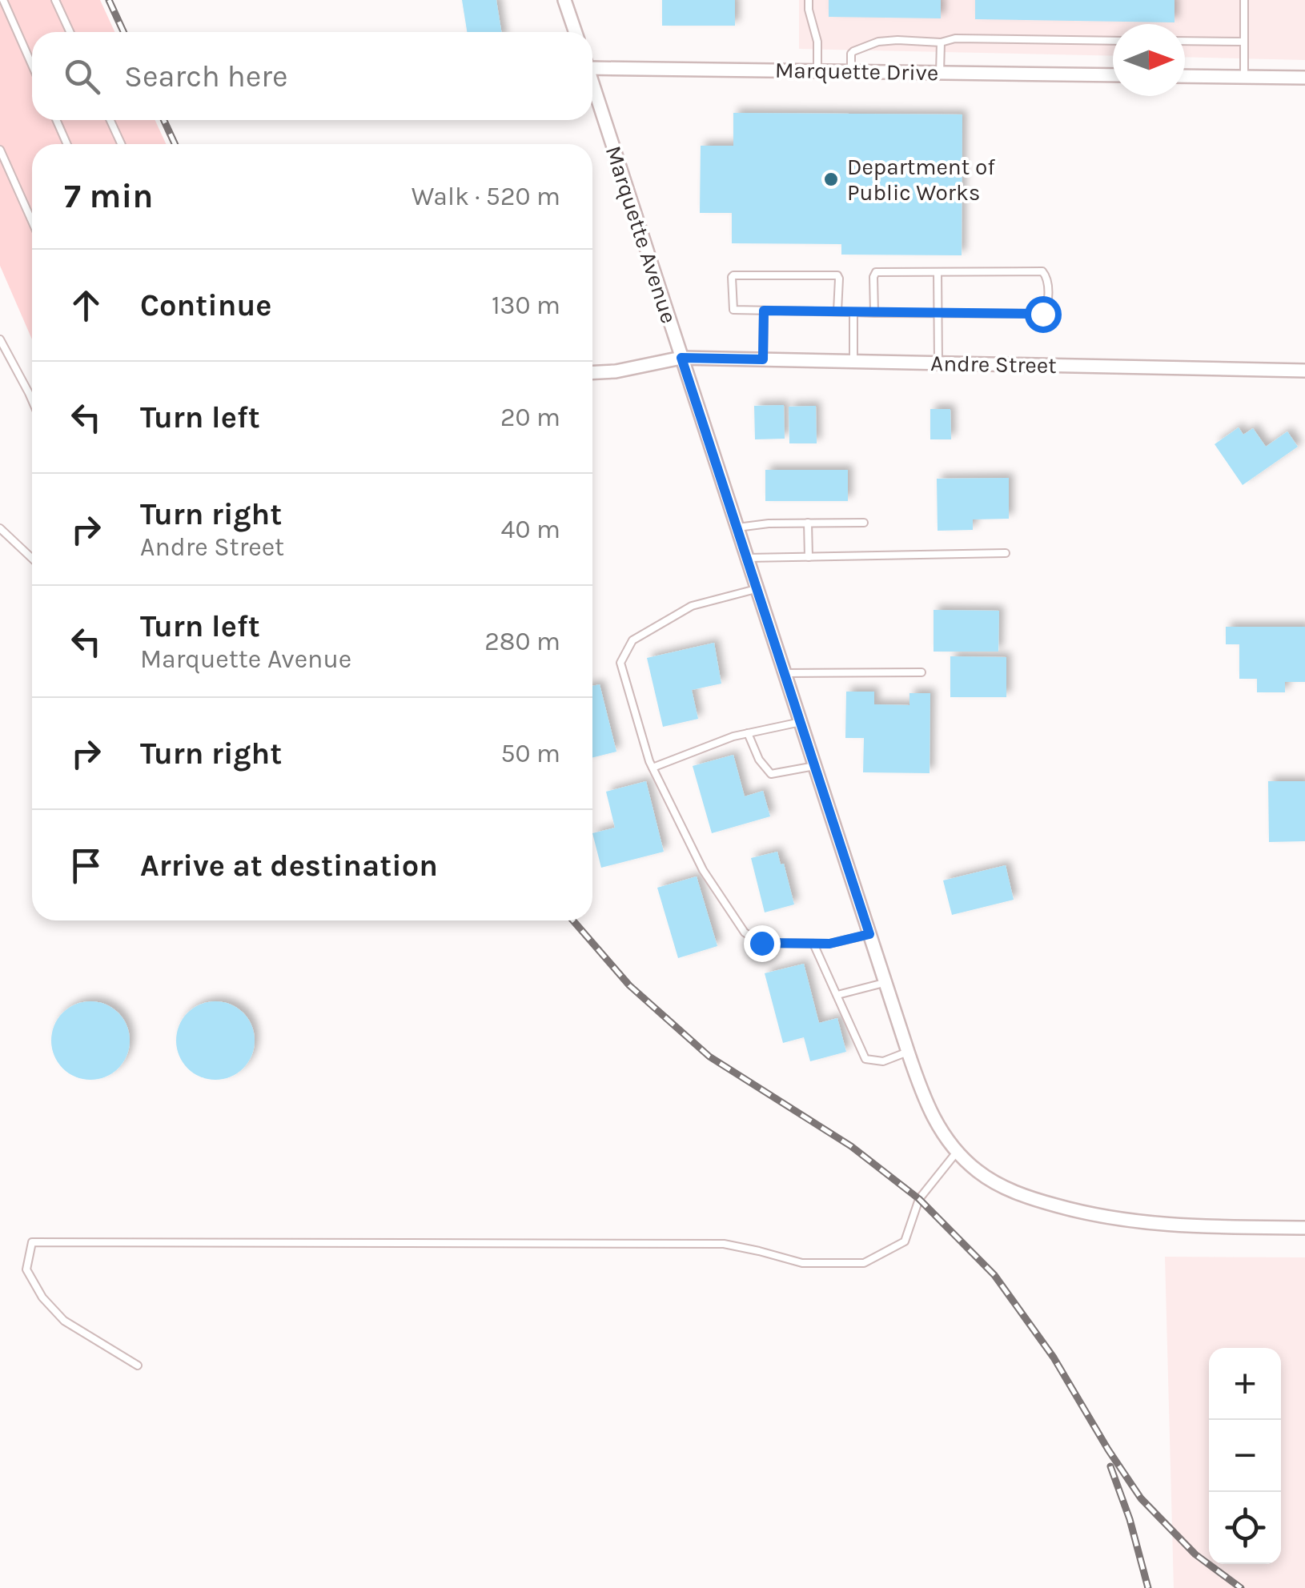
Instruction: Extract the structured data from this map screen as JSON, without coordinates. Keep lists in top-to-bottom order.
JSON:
{
  "streets": {
    "street": ["Marquette Drive", "Marquette Avenue", "Andre Street"]
  },
  "crossings": [
    ["Marquette Avenue", "Andre Street"]
  ],
  "places": ["Department of Public Works"],
  "north": "right",
  "page": {
    "search": "Search here",
    "heading": ["7 min", "Walk · 520 m"],
    "list": [
      ["Continue", "130 m"],
      ["Turn left", "20 m"],
      ["Turn right", "Andre Street", "40 m"],
      ["Turn left", "Marquette Avenue", "280 m"],
      ["Turn right", "50 m"],
      "Arrive at destination"
    ],
    "map_buttons": ["+", "−"]
  }
}
